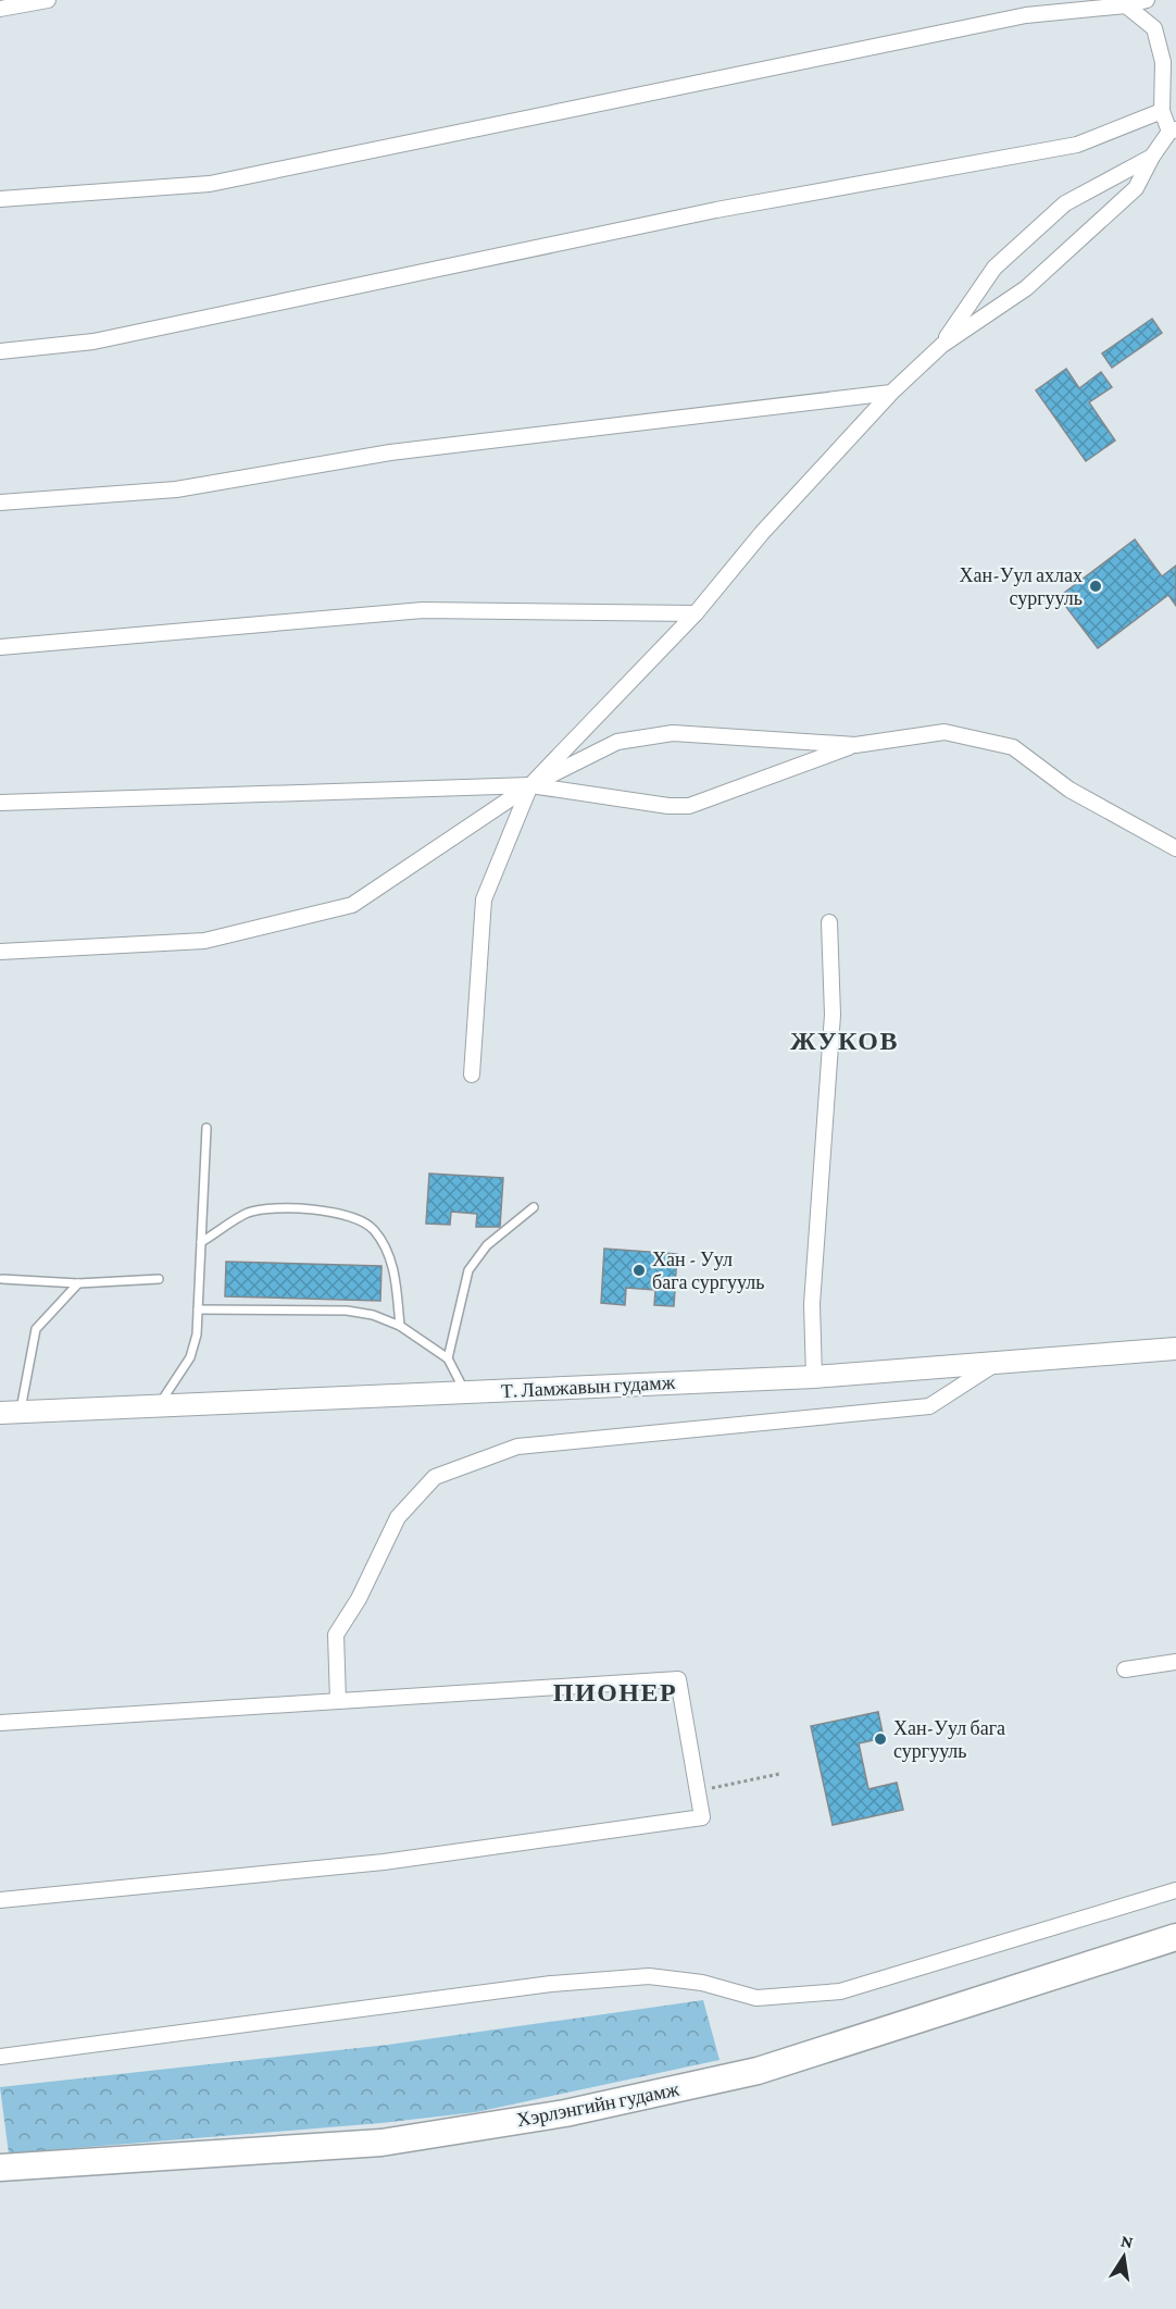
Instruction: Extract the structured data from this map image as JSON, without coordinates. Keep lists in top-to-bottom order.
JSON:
{
  "streets": {
    "highway": ["Хэрлэнгийн гудамж"],
    "street": ["Т. Ламжавын гудамж"]
  },
  "districts": ["ЖУКОВ", "ПИОНЕР"],
  "places": ["Хан-Уул ахлах сургууль", "Хан - Уул бага сургууль", "Хан-Уул бага сургууль"],
  "north": "top"
}
